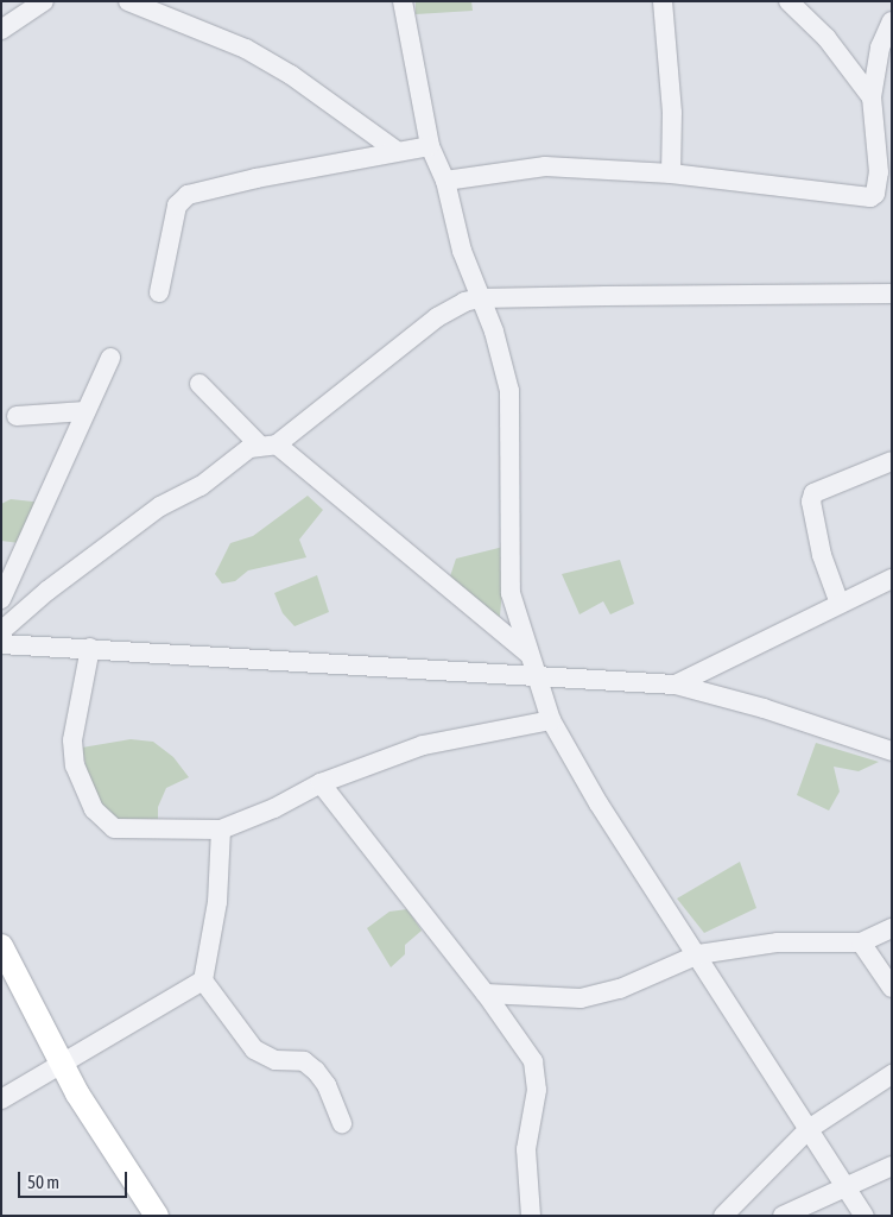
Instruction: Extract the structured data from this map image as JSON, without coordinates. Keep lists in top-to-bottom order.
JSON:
{
  "scale_bar": "50 m"
}
